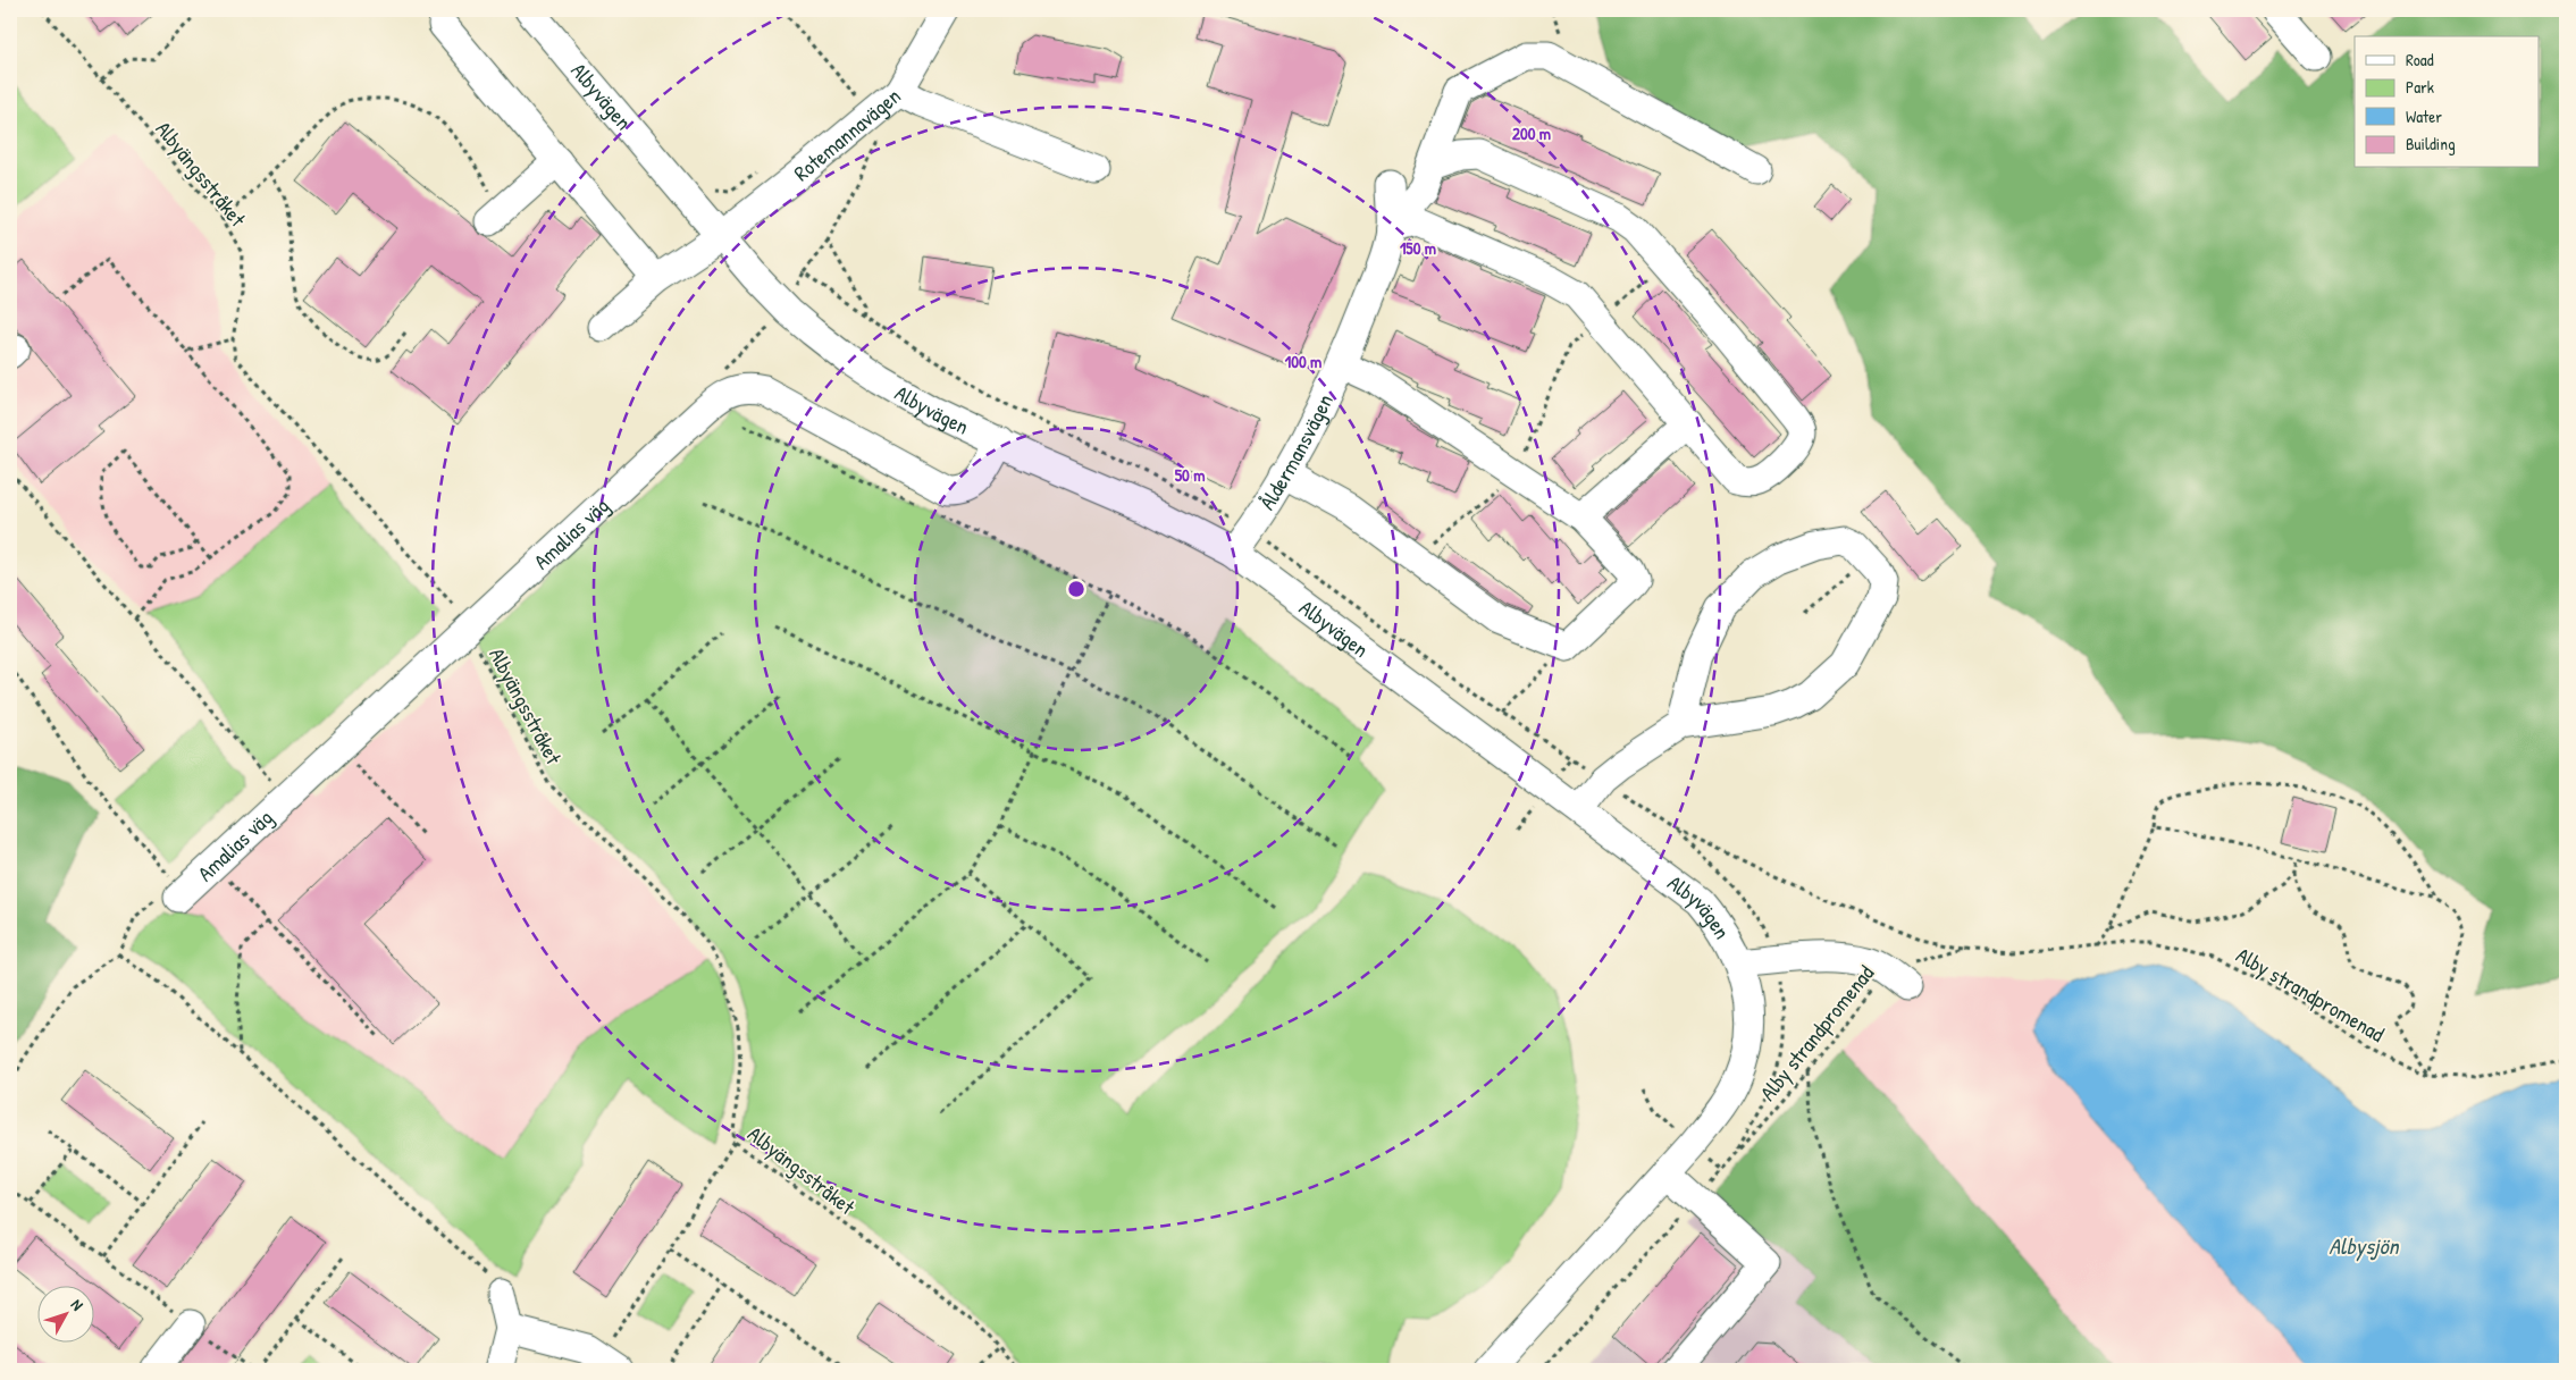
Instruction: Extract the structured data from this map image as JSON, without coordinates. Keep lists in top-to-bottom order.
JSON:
{
  "streets": {
    "street": [
      "Albyvägen",
      "Rotemannavägen",
      "Åldermansvägen",
      "Amalias väg"
    ],
    "path": ["Albyängsstråket", "Alby strandpromenad"]
  },
  "crossings": [
    ["Albyvägen", "Rotemannavägen"],
    ["Albyvägen", "Åldermansvägen"],
    ["Albyvägen", "Amalias väg"],
    ["Albyängsstråket", "Amalias väg"]
  ],
  "water": ["Albysjön"],
  "legend": [
    "Road",
    "Park",
    "Water",
    "Building"
  ],
  "north": "top right",
  "rings": [
    "200 m",
    "150 m",
    "100 m",
    "50 m"
  ]
}
